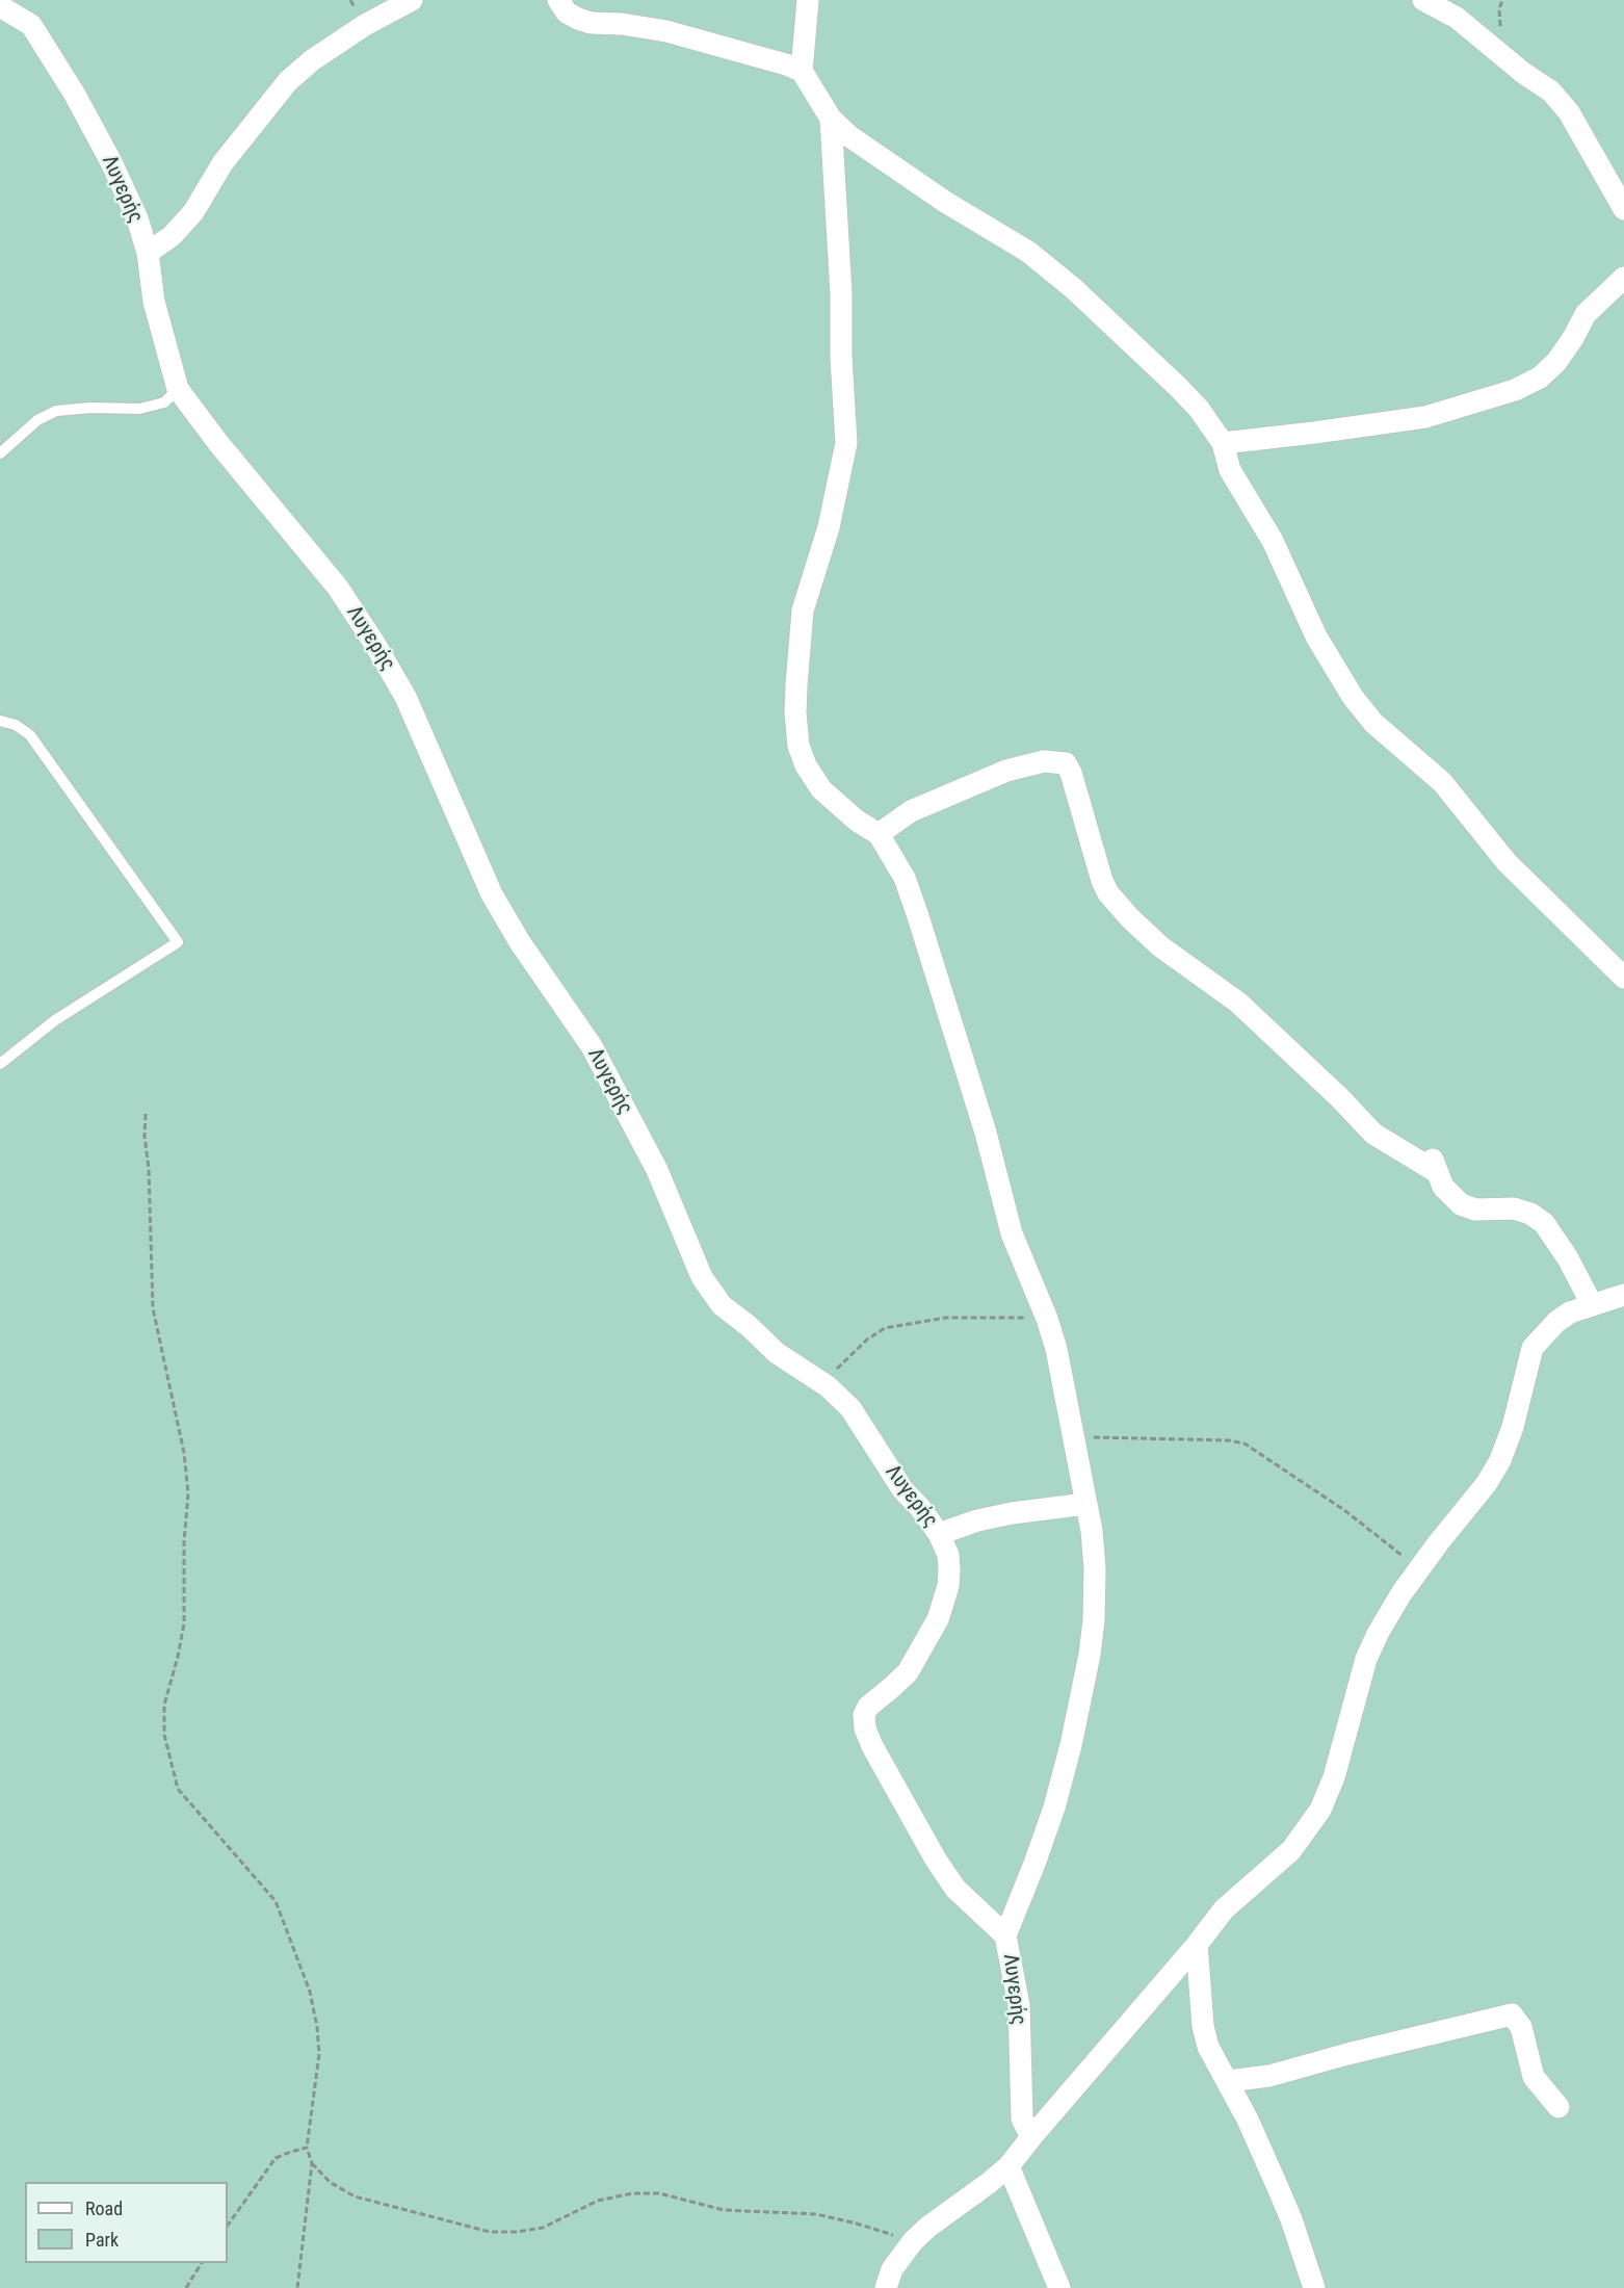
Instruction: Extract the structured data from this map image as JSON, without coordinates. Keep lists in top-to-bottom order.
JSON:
{
  "streets": {
    "street": ["Λυγερής"]
  },
  "legend": ["Road", "Park"]
}
